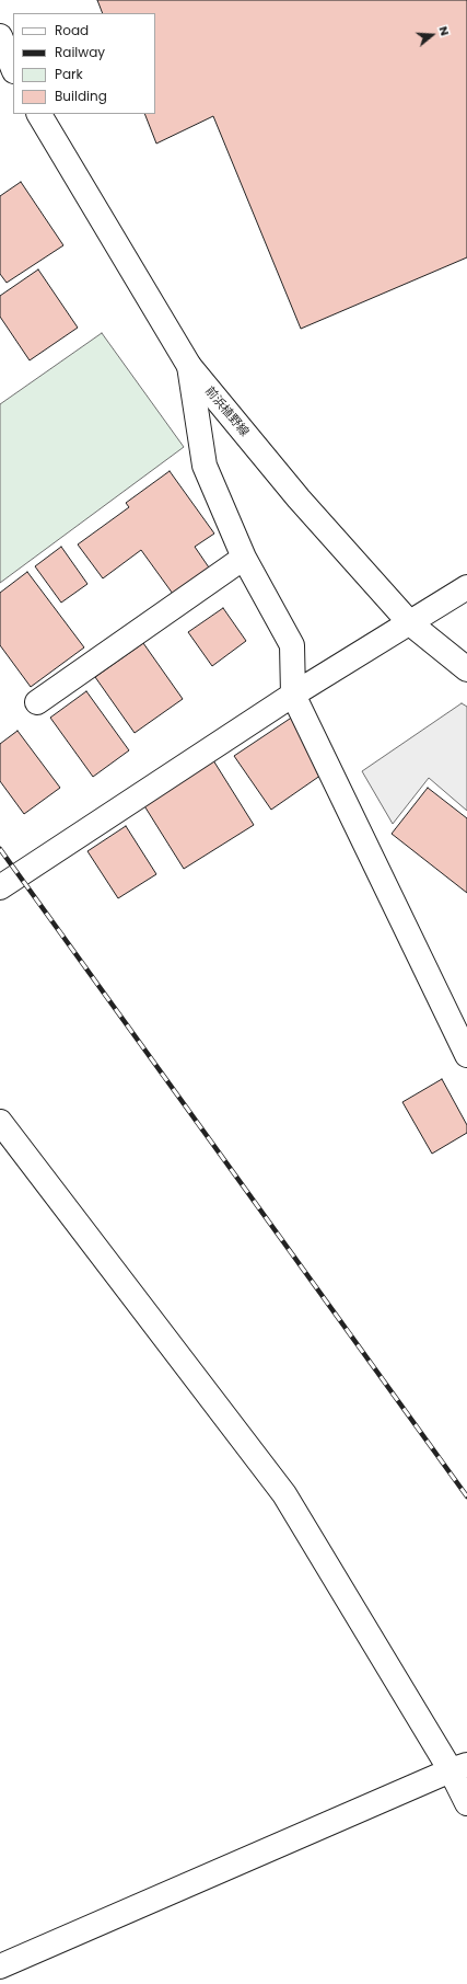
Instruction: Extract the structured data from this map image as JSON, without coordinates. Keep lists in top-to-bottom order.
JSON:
{
  "streets": {
    "street": ["前浜植野線"]
  },
  "legend": [
    "Road",
    "Railway",
    "Park",
    "Building"
  ],
  "north": "right"
}
